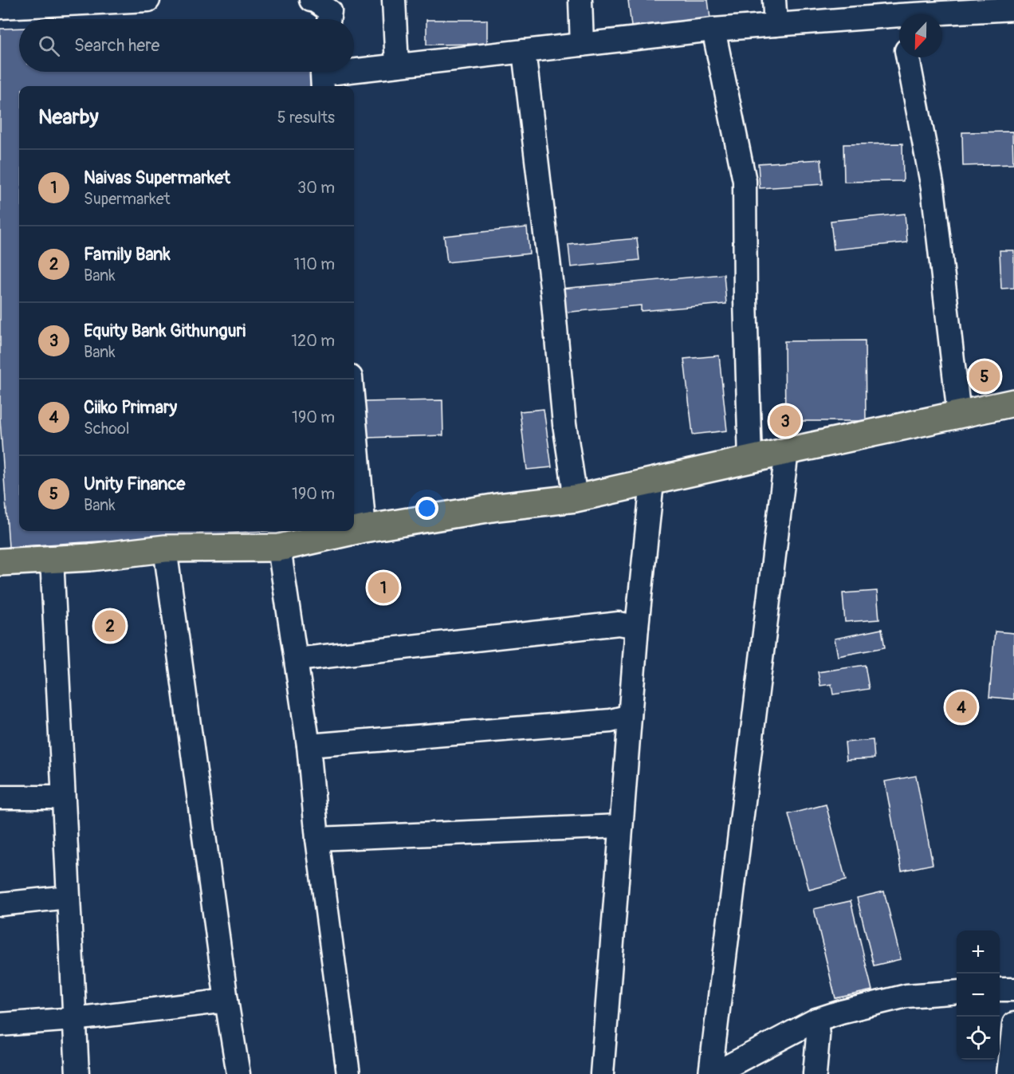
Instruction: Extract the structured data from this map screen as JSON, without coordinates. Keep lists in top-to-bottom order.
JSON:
{
  "north": "bottom",
  "page": {
    "search": "Search here",
    "heading": ["Nearby", "5 results"],
    "list": [
      {
        "mark": "1",
        "name": "Naivas Supermarket",
        "note": "Supermarket",
        "value": "30 m"
      },
      {
        "mark": "2",
        "name": "Family Bank",
        "note": "Bank",
        "value": "110 m"
      },
      {
        "mark": "3",
        "name": "Equity Bank Githunguri",
        "note": "Bank",
        "value": "120 m"
      },
      {
        "mark": "4",
        "name": "Ciiko Primary",
        "note": "School",
        "value": "190 m"
      },
      {
        "mark": "5",
        "name": "Unity Finance",
        "note": "Bank",
        "value": "190 m"
      }
    ],
    "pins": [
      "5",
      "3",
      "1",
      "2",
      "4"
    ],
    "map_buttons": ["+", "−"]
  }
}
